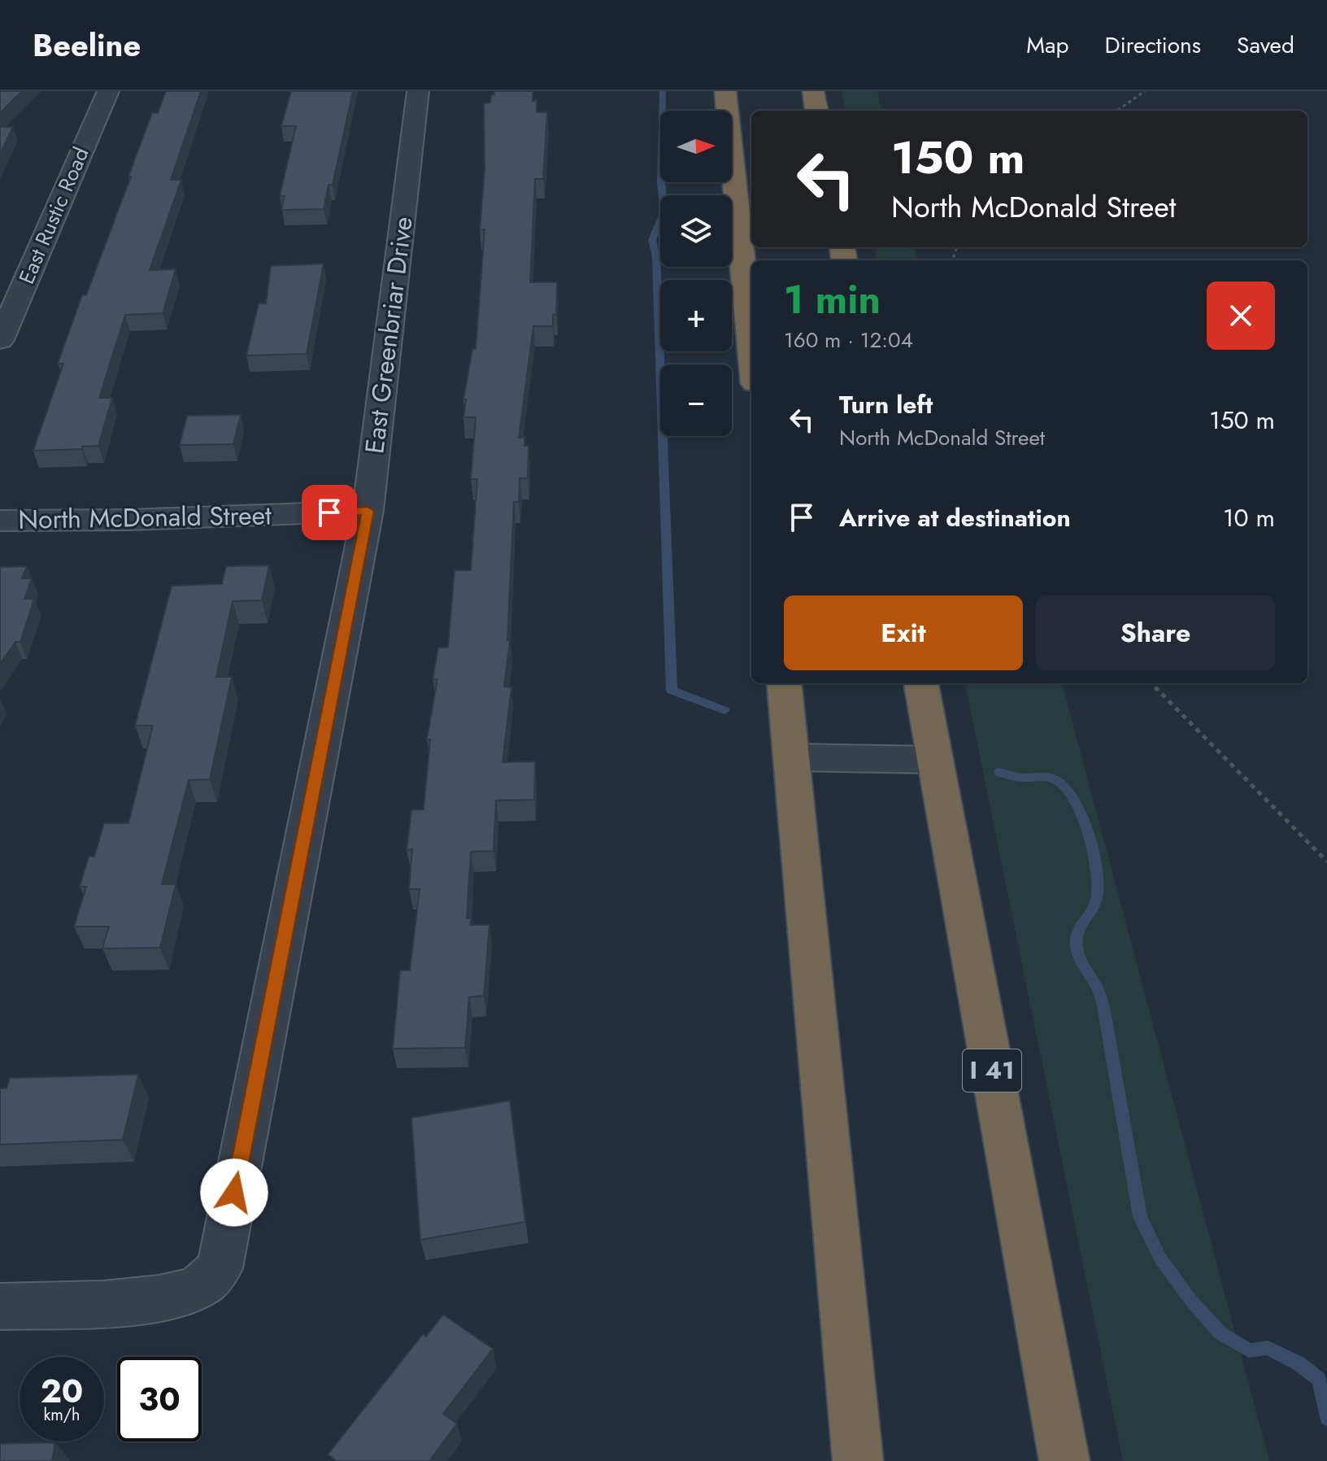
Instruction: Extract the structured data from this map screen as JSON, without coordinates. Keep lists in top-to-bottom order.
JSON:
{
  "streets": {
    "highway": ["I 41"],
    "street": ["East Rustic Road", "East Greenbriar Drive", "North McDonald Street"]
  },
  "crossings": [
    ["East Greenbriar Drive", "North McDonald Street"]
  ],
  "north": "right",
  "page": {
    "header": "Beeline",
    "nav": ["Map", "Directions", "Saved"],
    "map_buttons": ["+", "−"],
    "turn": ["150 m", "North McDonald Street"],
    "heading": ["1 min", "160 m · 12:04"],
    "list": [
      {
        "name": "Turn left",
        "note": "North McDonald Street",
        "value": "150 m"
      },
      {
        "name": "Arrive at destination",
        "value": "10 m"
      }
    ],
    "buttons": ["Exit", "Share"],
    "speed": "20 km/h",
    "limit": "30"
  }
}
